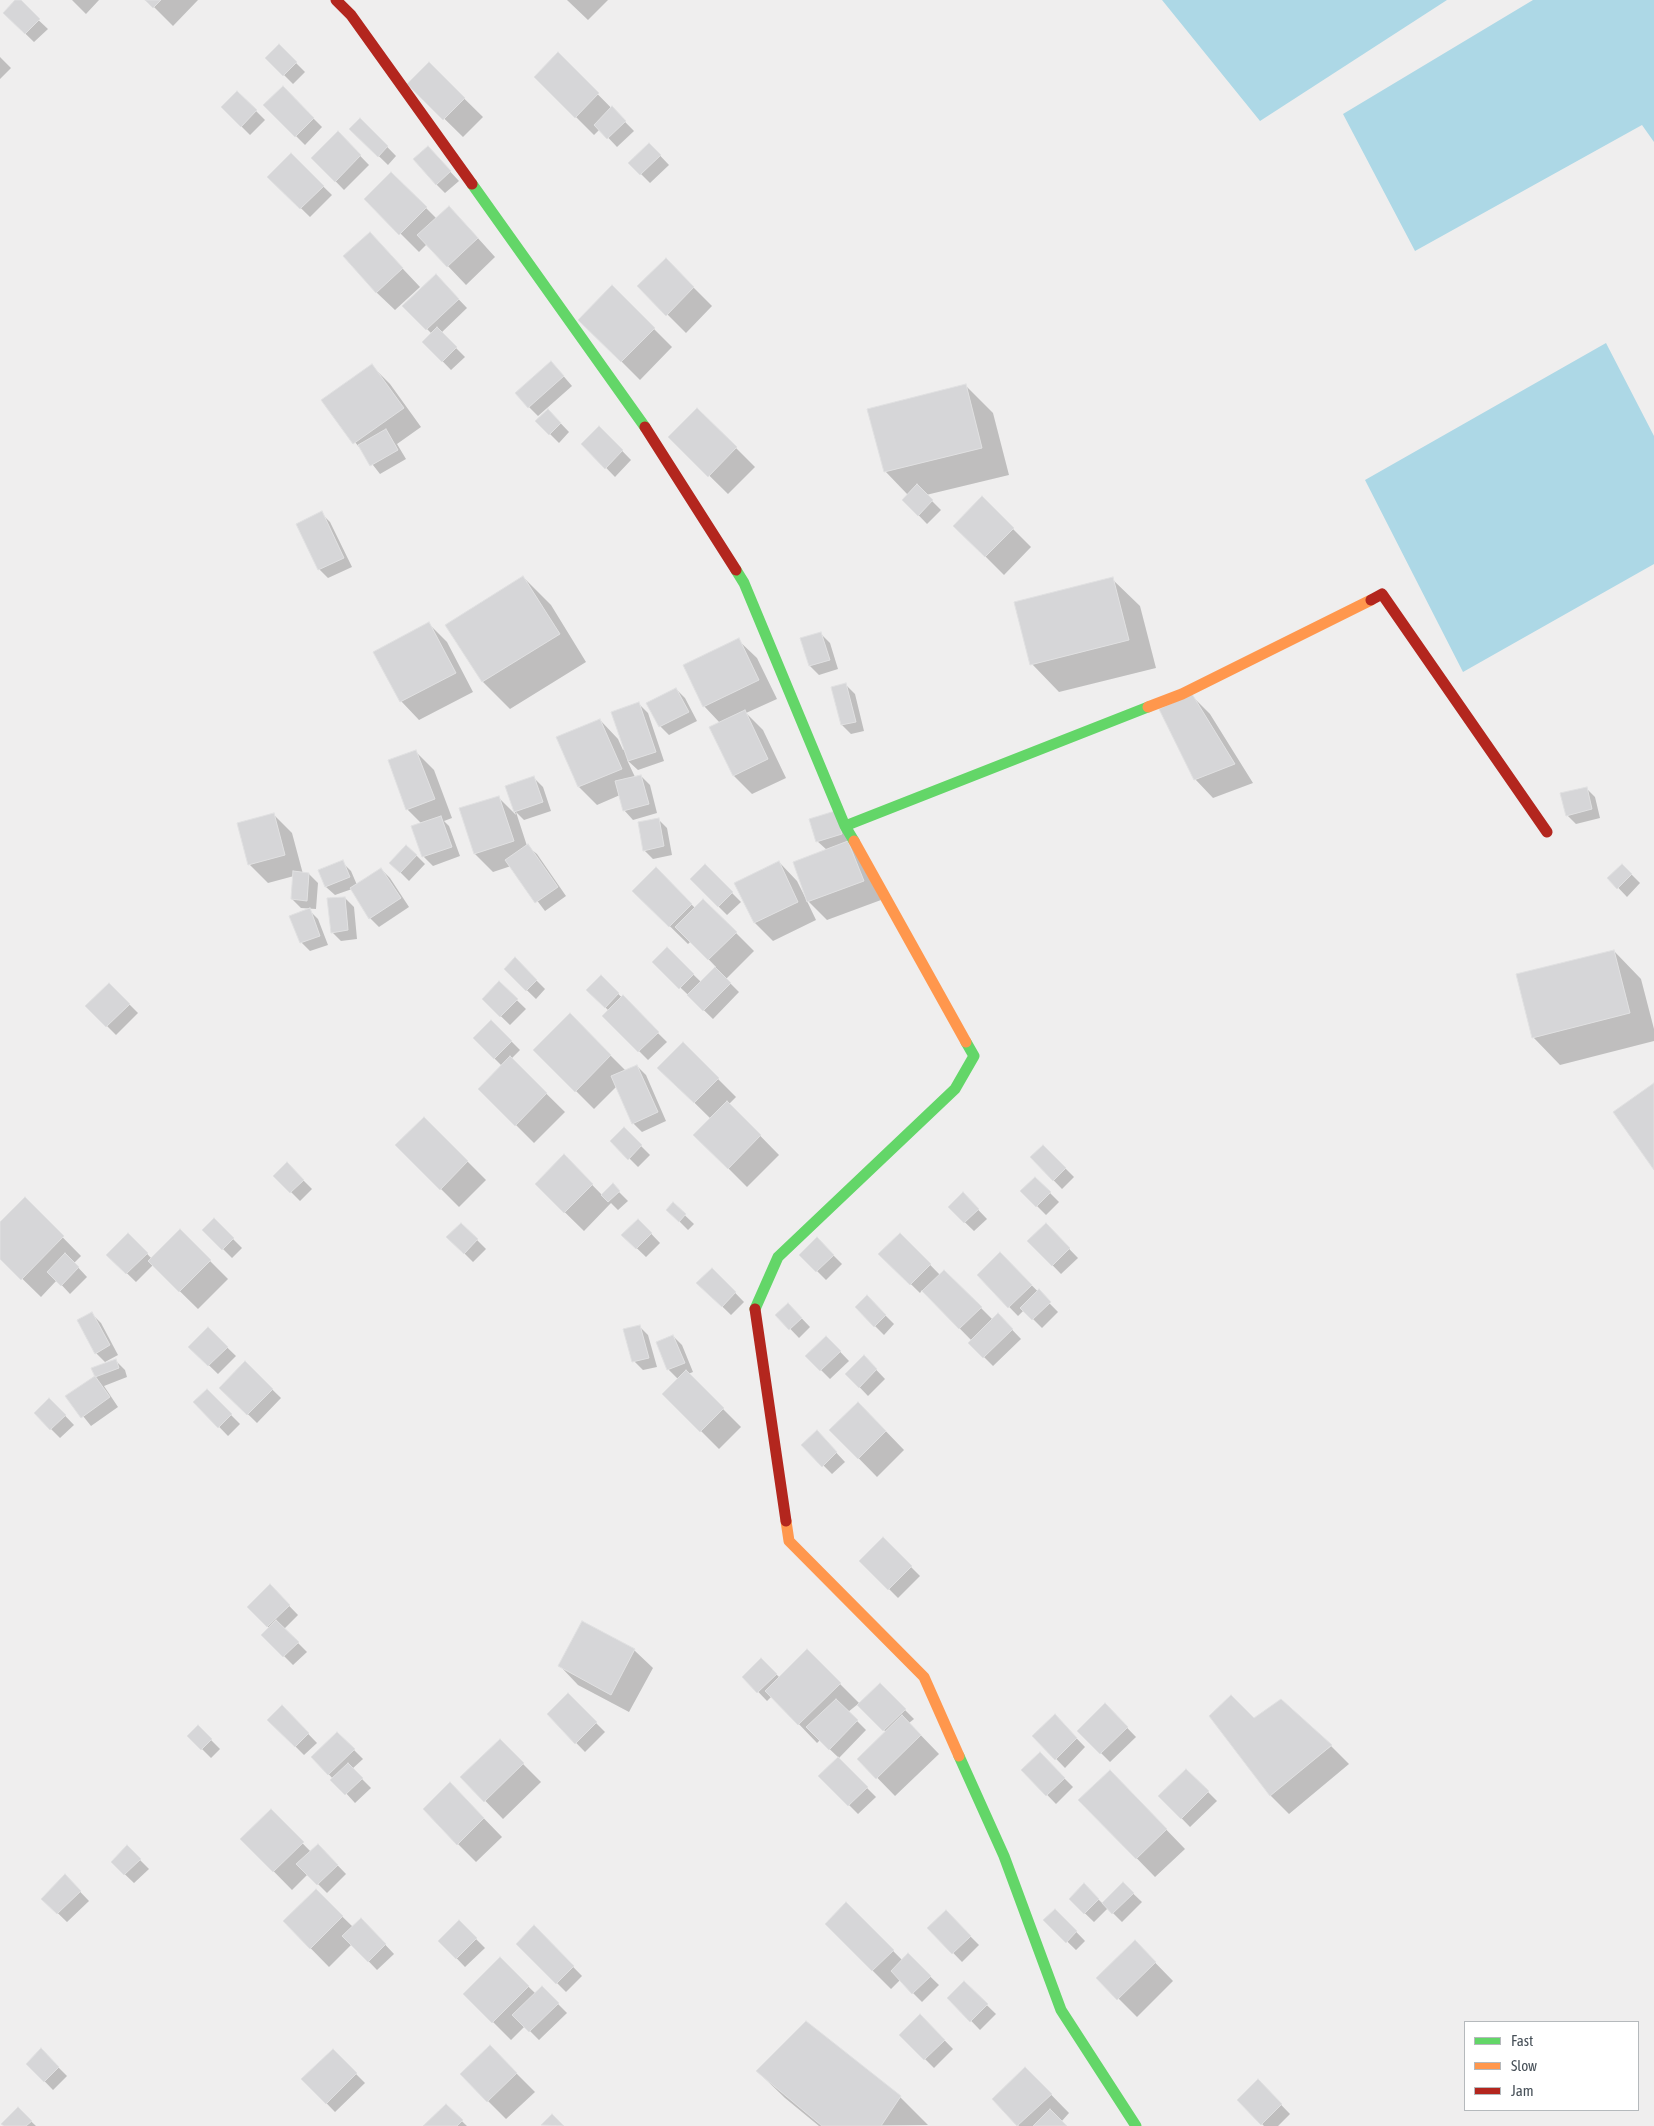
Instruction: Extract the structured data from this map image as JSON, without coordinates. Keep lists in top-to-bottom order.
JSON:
{
  "legend": ["Fast", "Slow", "Jam"]
}
